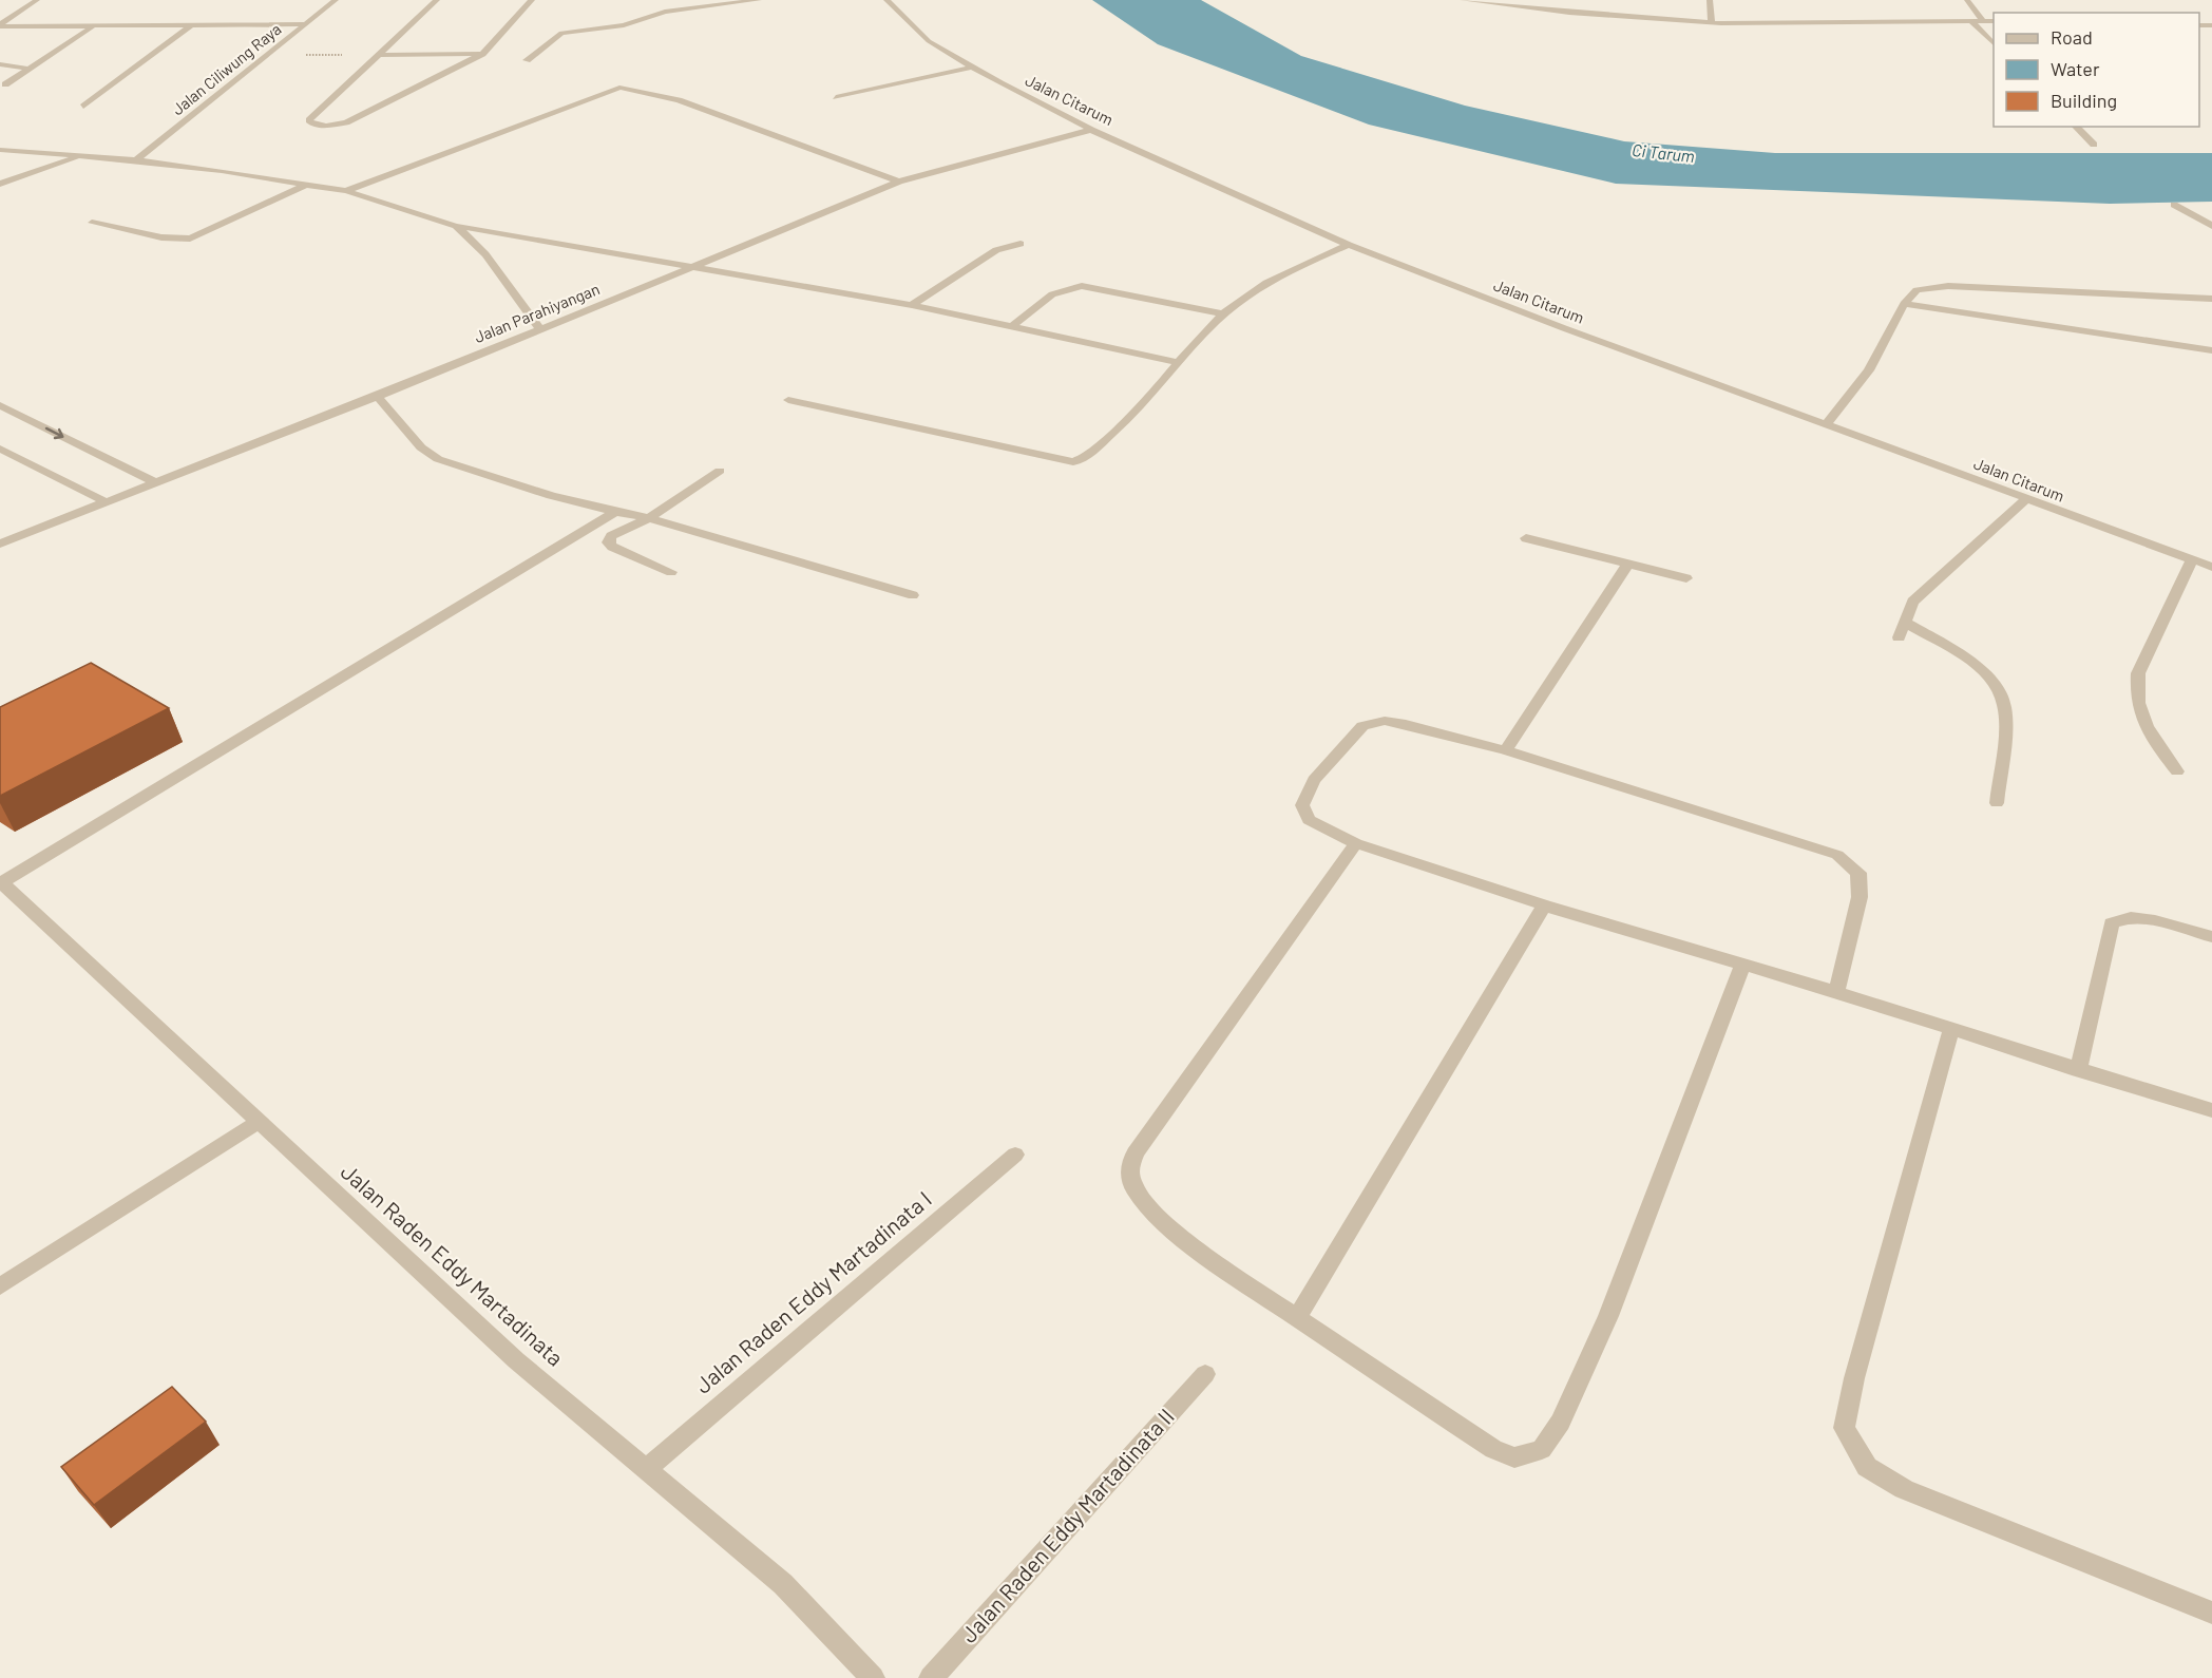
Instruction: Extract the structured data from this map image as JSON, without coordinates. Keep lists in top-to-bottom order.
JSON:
{
  "streets": {
    "street": [
      "Jalan Ciliwung Raya",
      "Jalan Citarum",
      "Jalan Parahiyangan",
      "Jalan Raden Eddy Martadinata",
      "Jalan Raden Eddy Martadinata I",
      "Jalan Raden Eddy Martadinata II"
    ]
  },
  "crossings": [
    ["Jalan Citarum", "Jalan Parahiyangan"],
    ["Jalan Raden Eddy Martadinata", "Jalan Raden Eddy Martadinata I"]
  ],
  "water": ["Ci Tarum"],
  "legend": ["Road", "Water", "Building"]
}
